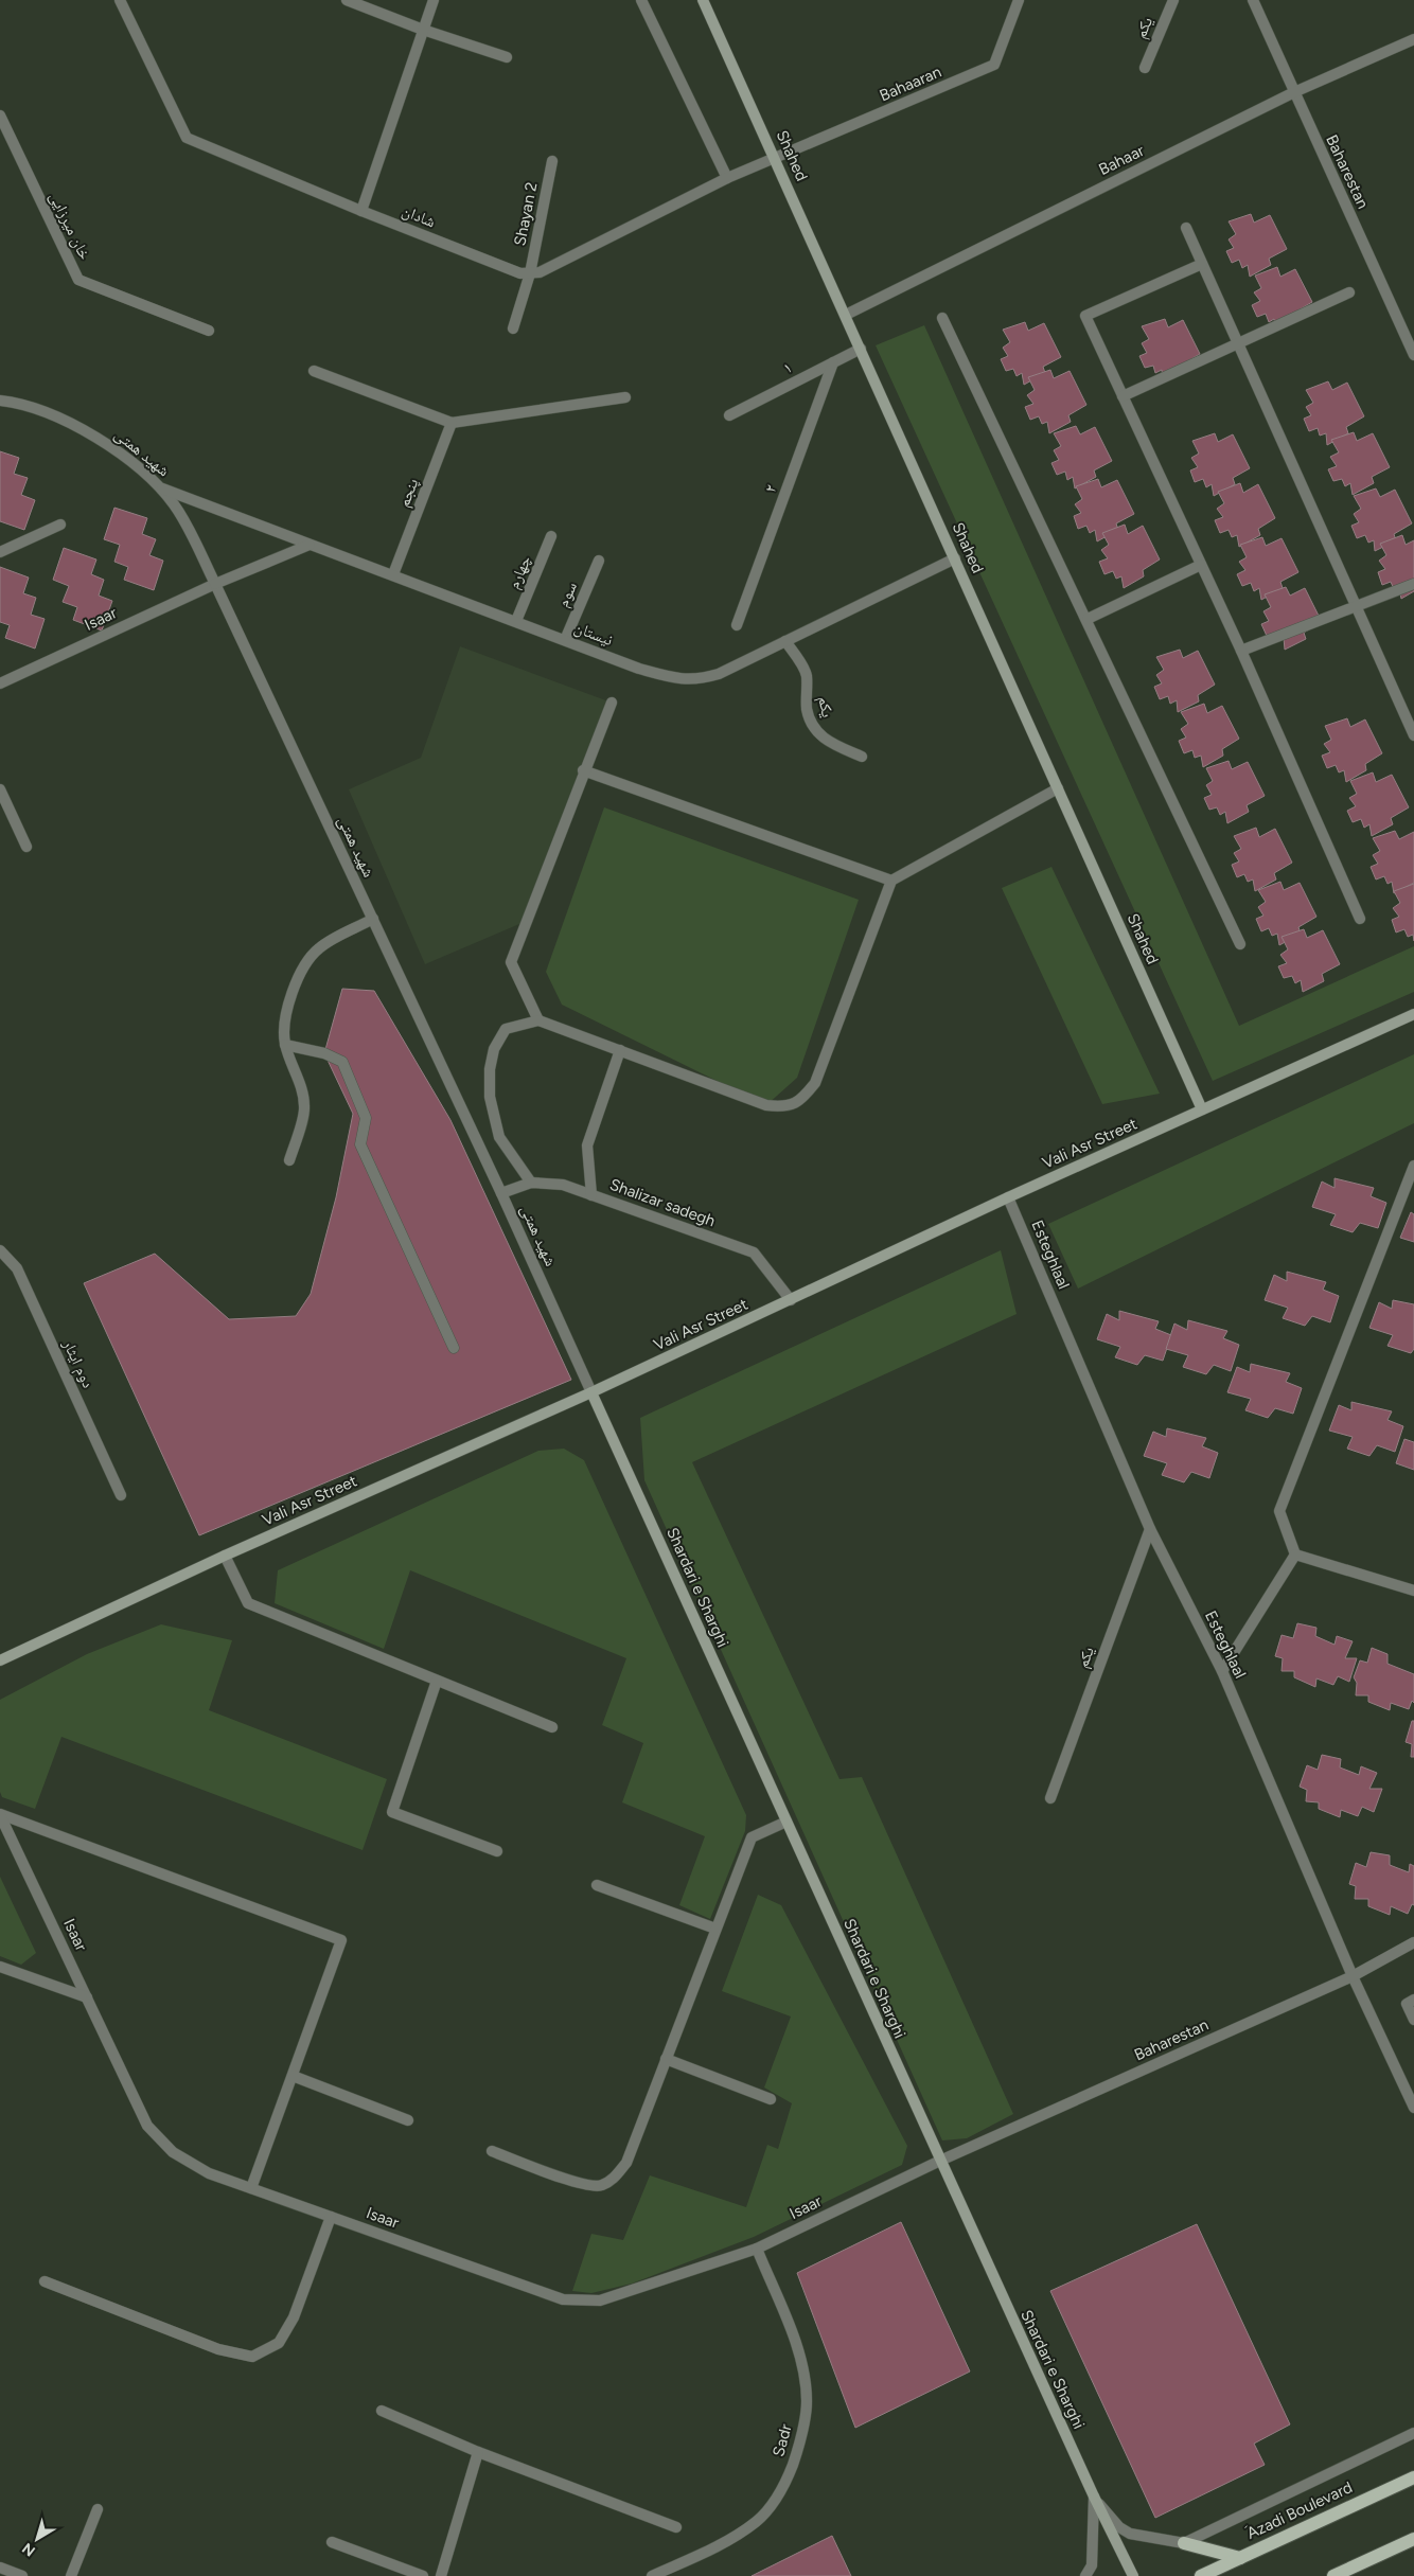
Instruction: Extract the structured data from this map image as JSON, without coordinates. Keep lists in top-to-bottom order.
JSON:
{
  "streets": {
    "main road": [
      "Shahed",
      "Vali Asr Street",
      "Shardari e Sharghi",
      "َAzadi Boulevard"
    ],
    "street": [
      "یکم",
      "Bahaaran",
      "Bahaar",
      "Baharestan",
      "Shayan 2",
      "شادان",
      "خان میرزایی",
      "۱",
      "شهید همتی",
      "۲",
      "پنجم",
      "چهارم",
      "سوم",
      "Isaar",
      "نيستان",
      "Shalizar sadegh",
      "Esteghlaal",
      "دوم ایثار",
      "Sadr"
    ]
  },
  "crossings": [
    ["یکم", "نيستان"],
    ["یکم", "Esteghlaal"],
    ["Bahaaran", "Shahed"],
    ["Shahed", "Bahaar"],
    ["Shahed", "۱"],
    ["Shahed", "نيستان"],
    ["Shahed", "Vali Asr Street"],
    ["Bahaar", "Baharestan"],
    ["Baharestan", "Isaar"],
    ["Baharestan", "Esteghlaal"],
    ["Baharestan", "Shardari e Sharghi"],
    ["Shayan 2", "شادان"],
    ["۱", "۲"],
    ["شهید همتی", "Isaar"],
    ["شهید همتی", "نيستان"],
    ["شهید همتی", "Vali Asr Street"],
    ["شهید همتی", "Shalizar sadegh"],
    ["شهید همتی", "Shardari e Sharghi"],
    ["پنجم", "نيستان"],
    ["چهارم", "نيستان"],
    ["سوم", "نيستان"],
    ["Isaar", "Shardari e Sharghi"],
    ["Isaar", "Sadr"],
    ["Vali Asr Street", "Shalizar sadegh"],
    ["Vali Asr Street", "Esteghlaal"],
    ["Vali Asr Street", "Shardari e Sharghi"]
  ],
  "north": "bottom left"
}
